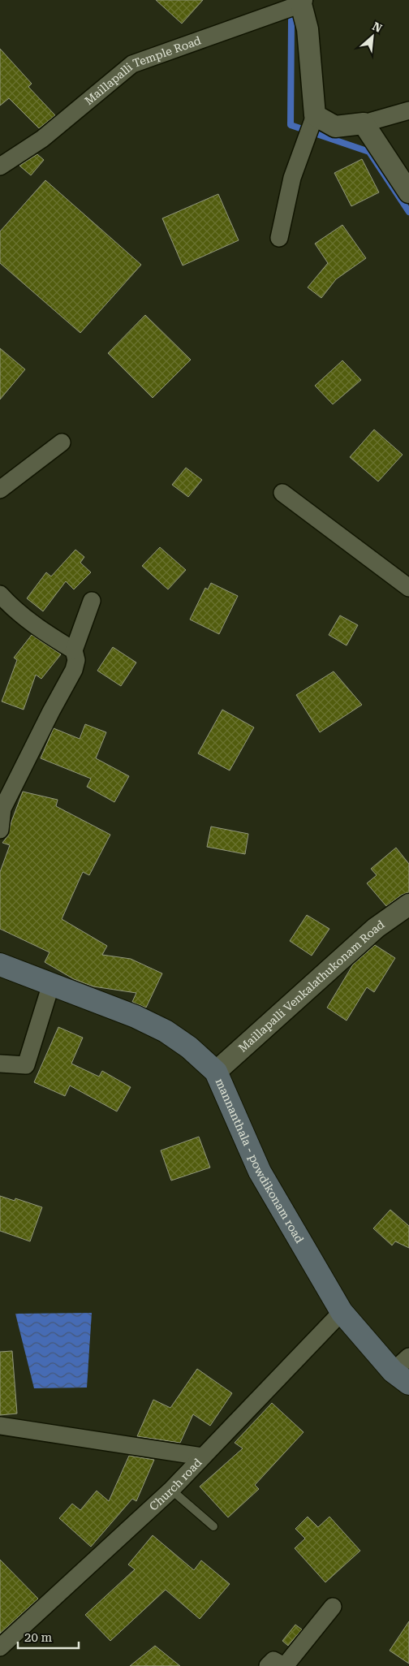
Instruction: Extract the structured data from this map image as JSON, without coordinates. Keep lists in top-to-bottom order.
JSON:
{
  "streets": {
    "main road": ["mannanthala - powdikonam road"],
    "street": ["Maillapalli Temple Road", "Maillapalli Venkalathukonam Road", "Church road"]
  },
  "crossings": [
    ["Maillapalli Venkalathukonam Road", "mannanthala - powdikonam road"],
    ["mannanthala - powdikonam road", "Church road"]
  ],
  "scale_bar": "20 m",
  "north": "top right"
}
